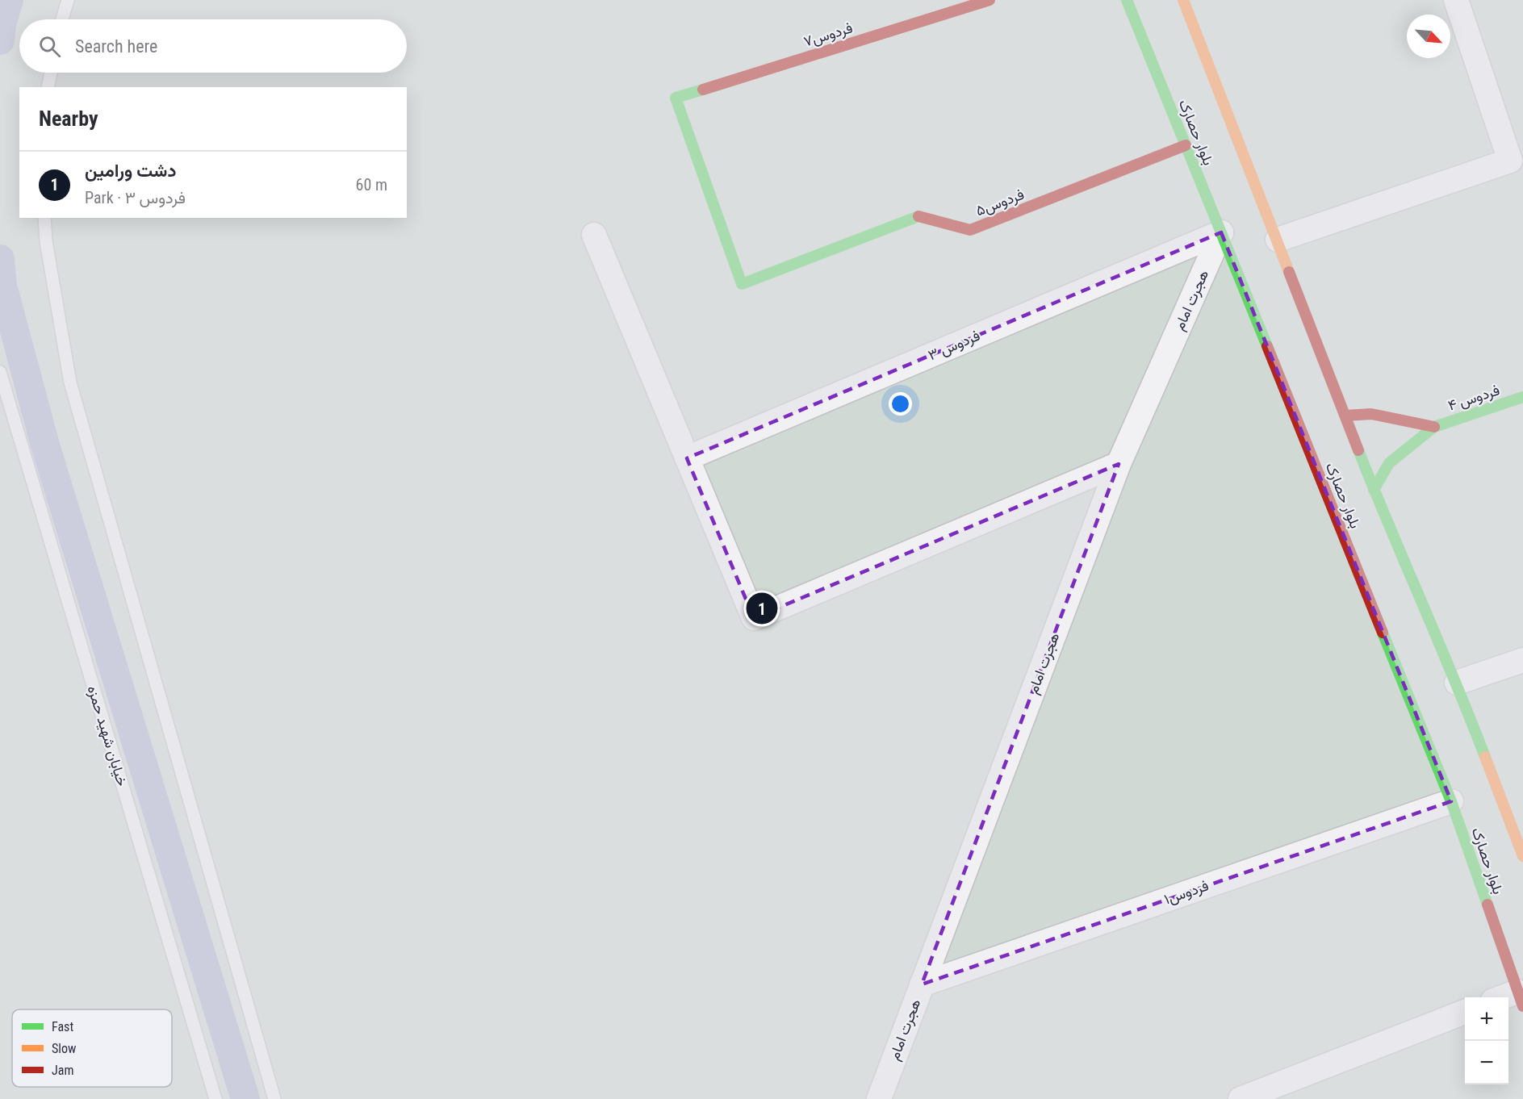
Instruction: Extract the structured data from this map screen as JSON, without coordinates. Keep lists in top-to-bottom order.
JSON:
{
  "streets": {
    "main road": [
      "فردوس۷",
      "بلوار حصارک",
      "فردوس۵",
      "فردوس ۴"
    ],
    "street": ["هجرت امام", "فردوس ۳", "فردوس۱"],
    "lane": ["خیابان شهید حمزه"]
  },
  "crossings": [
    ["فردوس۷", "فردوس۵"],
    ["بلوار حصارک", "فردوس۵"],
    ["بلوار حصارک", "هجرت امام"],
    ["بلوار حصارک", "فردوس ۳"],
    ["بلوار حصارک", "فردوس۱"],
    ["هجرت امام", "فردوس ۳"],
    ["هجرت امام", "فردوس۱"]
  ],
  "legend": ["Fast", "Slow", "Jam"],
  "north": "bottom right",
  "page": {
    "search": "Search here",
    "heading": "Nearby",
    "list": [
      {
        "mark": "1",
        "name": "دشت ورامین",
        "note": "Park · فردوس ۳",
        "value": "60 m"
      }
    ],
    "pins": "1",
    "map_buttons": ["+", "−"]
  }
}
